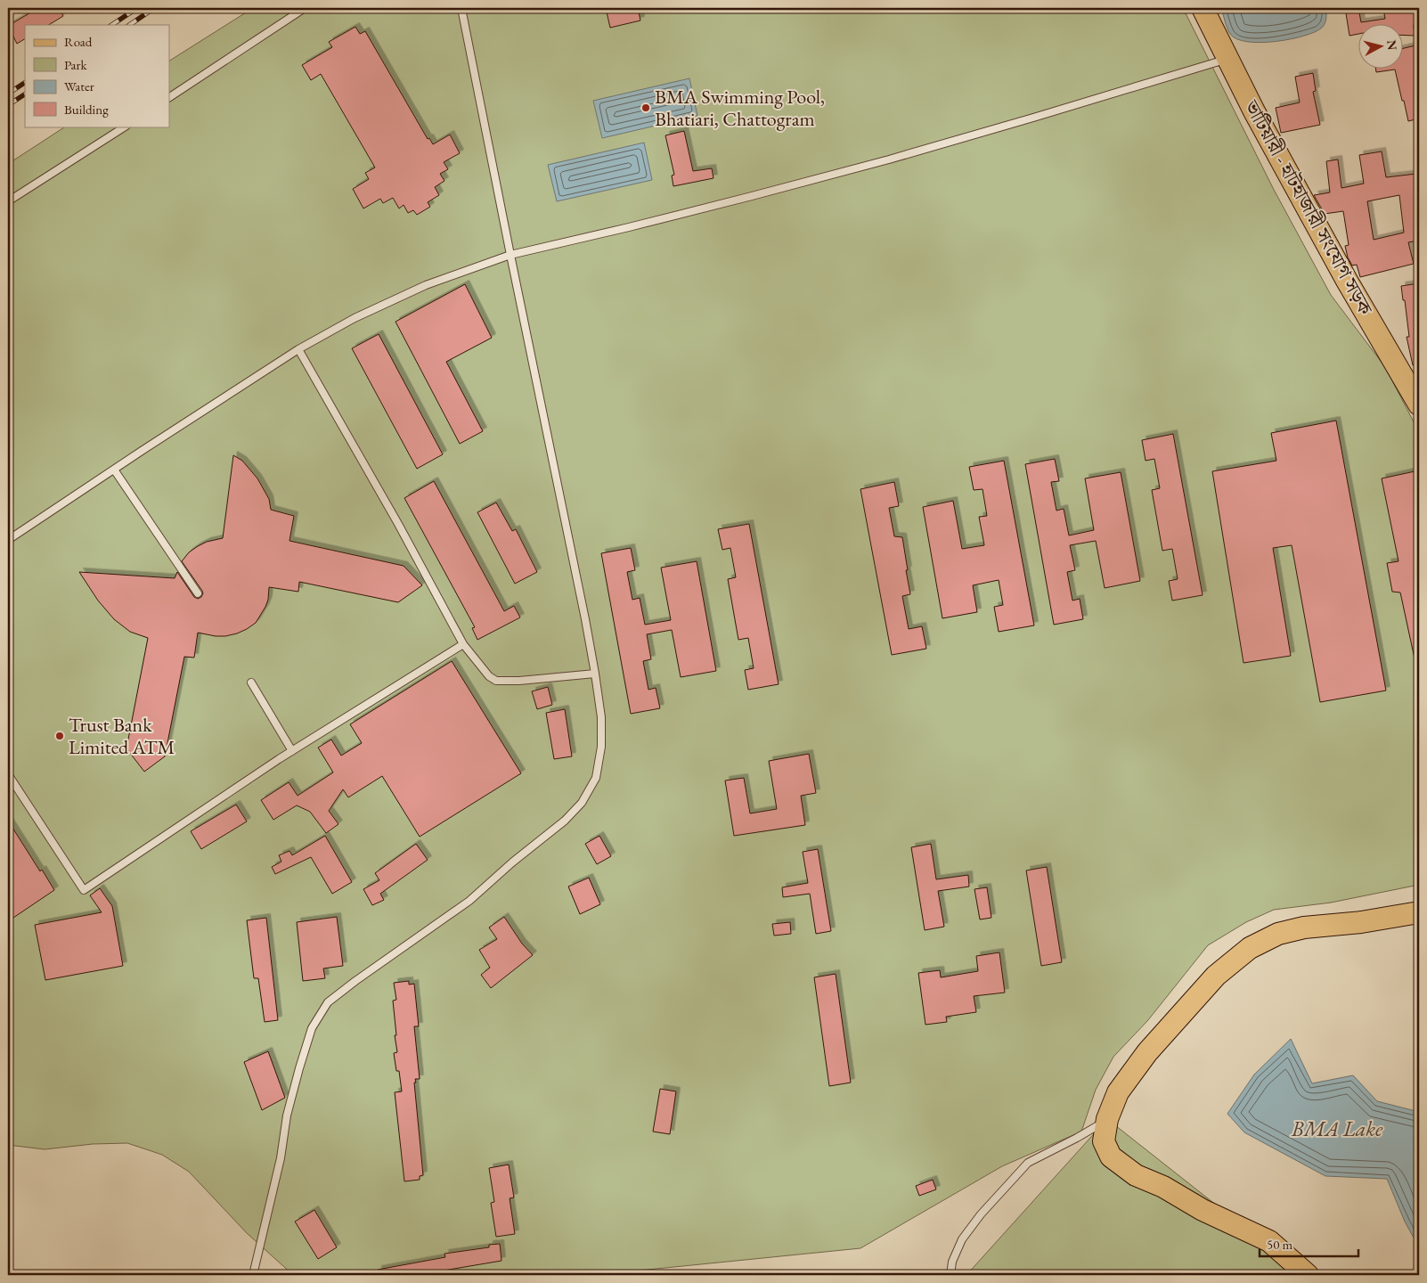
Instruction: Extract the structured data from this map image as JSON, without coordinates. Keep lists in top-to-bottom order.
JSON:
{
  "streets": {
    "main road": ["ভাটিয়ারী - হাটহাজারী সংযোগ সড়ক"]
  },
  "water": ["BMA Lake"],
  "places": ["BMA Swimming Pool, Bhatiari, Chattogram", "Trust Bank Limited ATM"],
  "legend": [
    "Road",
    "Park",
    "Water",
    "Building"
  ],
  "scale_bar": "50 m",
  "north": "right"
}
